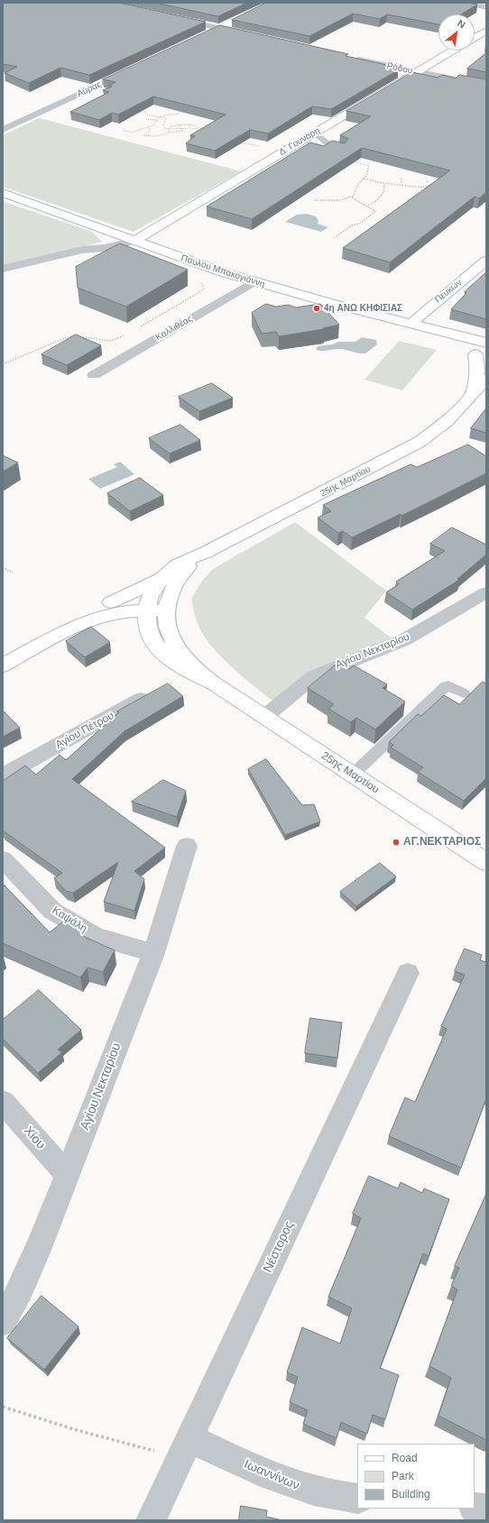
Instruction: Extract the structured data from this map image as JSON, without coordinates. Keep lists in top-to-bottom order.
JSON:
{
  "streets": {
    "main road": [
      "Δ. Γούναρη",
      "Παύλου Μπακογιάννη",
      "Πευκών",
      "25ης Μαρτίου"
    ],
    "street": [
      "Ρόδου",
      "Αύρας",
      "Καλλιθέας",
      "Αγίου Νεκταρίου",
      "Αγίου Πέτρου",
      "Καψάλη",
      "Χίου",
      "Νέστορος",
      "Ιωαννίνων"
    ]
  },
  "crossings": [
    ["Ρόδου", "Δ. Γούναρη"],
    ["Δ. Γούναρη", "Παύλου Μπακογιάννη"],
    ["Παύλου Μπακογιάννη", "Πευκών"],
    ["Παύλου Μπακογιάννη", "Καλλιθέας"],
    ["25ης Μαρτίου", "Αγίου Νεκταρίου"],
    ["Αγίου Νεκταρίου", "Καψάλη"],
    ["Αγίου Νεκταρίου", "Χίου"],
    ["Νέστορος", "Ιωαννίνων"]
  ],
  "places": ["4η ΑΝΩ ΚΗΦΙΣΙΑΣ", "ΑΓ.ΝΕΚΤΑΡΙΟΣ"],
  "legend": ["Road", "Park", "Building"],
  "north": "top right"
}
